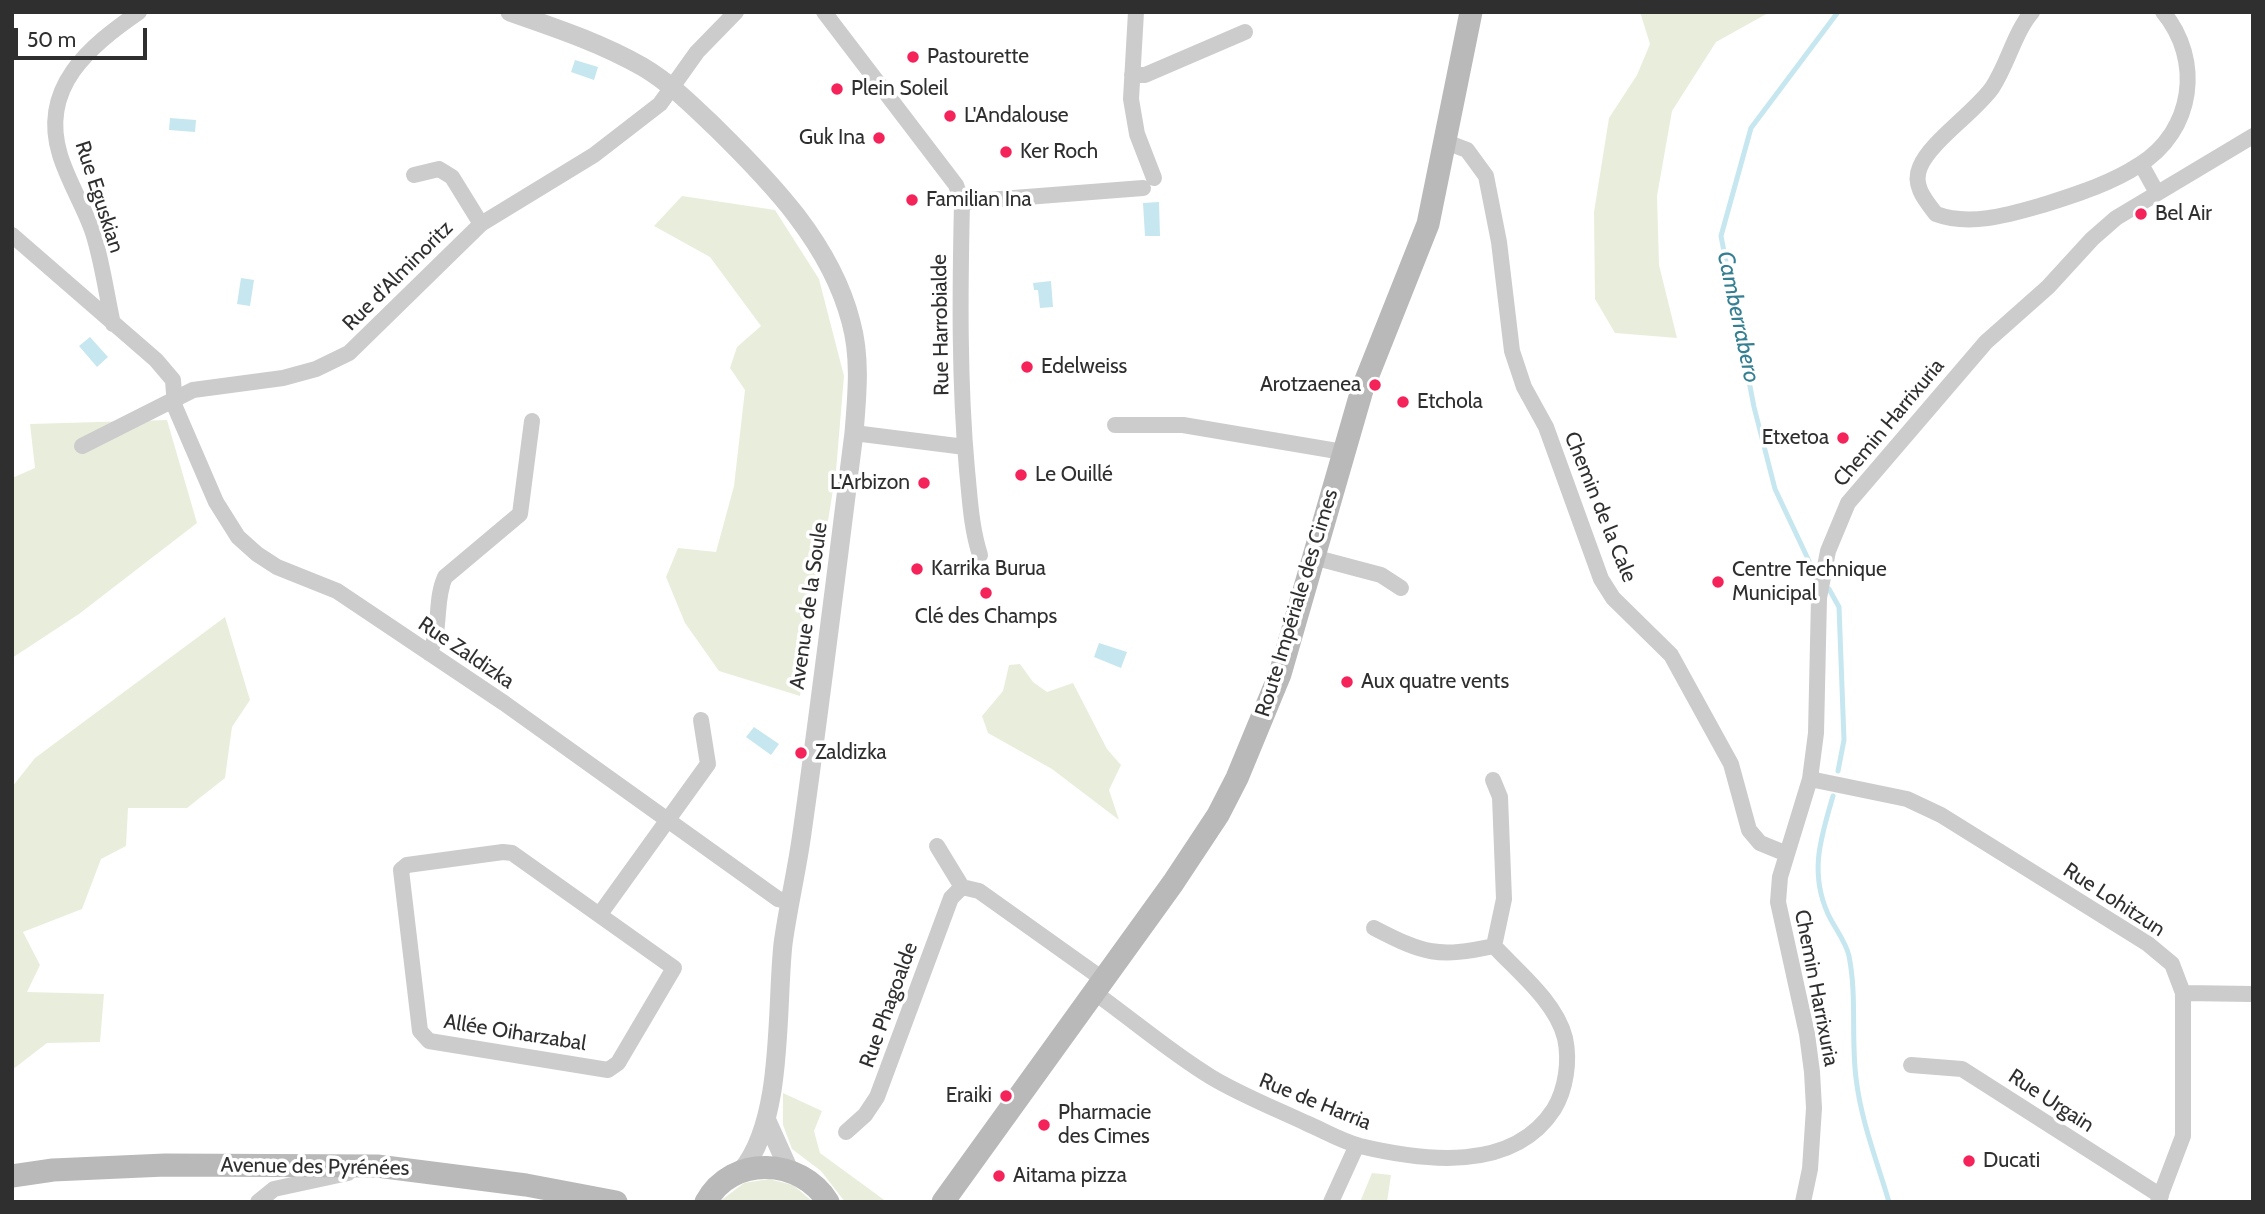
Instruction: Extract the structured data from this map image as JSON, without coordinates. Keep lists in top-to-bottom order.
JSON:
{
  "streets": {
    "main road": ["Route Impériale des Cimes", "Avenue des Pyrénées"],
    "street": [
      "Rue Eguskian",
      "Rue d'Alminoritz",
      "Rue Harrobialde",
      "Chemin Harrixuria",
      "Chemin de la Cale",
      "Avenue de la Soule",
      "Rue Zaldizka",
      "Rue Lohitzun",
      "Rue Phagoalde",
      "Allée Oiharzabal",
      "Rue Urgain",
      "Rue de Harria"
    ]
  },
  "crossings": [
    ["Rue d'Alminoritz", "Avenue de la Soule"],
    ["Rue d'Alminoritz", "Rue Zaldizka"],
    ["Chemin Harrixuria", "Chemin de la Cale"],
    ["Chemin Harrixuria", "Rue Lohitzun"],
    ["Chemin de la Cale", "Route Impériale des Cimes"],
    ["Route Impériale des Cimes", "Rue de Harria"],
    ["Avenue de la Soule", "Rue Zaldizka"],
    ["Rue Lohitzun", "Rue Urgain"]
  ],
  "water": ["Camberrabero"],
  "places": [
    "Pastourette",
    "Plein Soleil",
    "L'Andalouse",
    "Guk Ina",
    "Ker Roch",
    "Familian Ina",
    "Bel Air",
    "Edelweiss",
    "Arotzaenea",
    "Etchola",
    "Etxetoa",
    "Le Ouillé",
    "L'Arbizon",
    "Karrika Burua",
    "Centre Technique Municipal",
    "Clé des Champs",
    "Aux quatre vents",
    "Zaldizka",
    "Eraiki",
    "Pharmacie des Cimes",
    "Ducati",
    "Aitama pizza"
  ],
  "scale_bar": "50 m"
}
